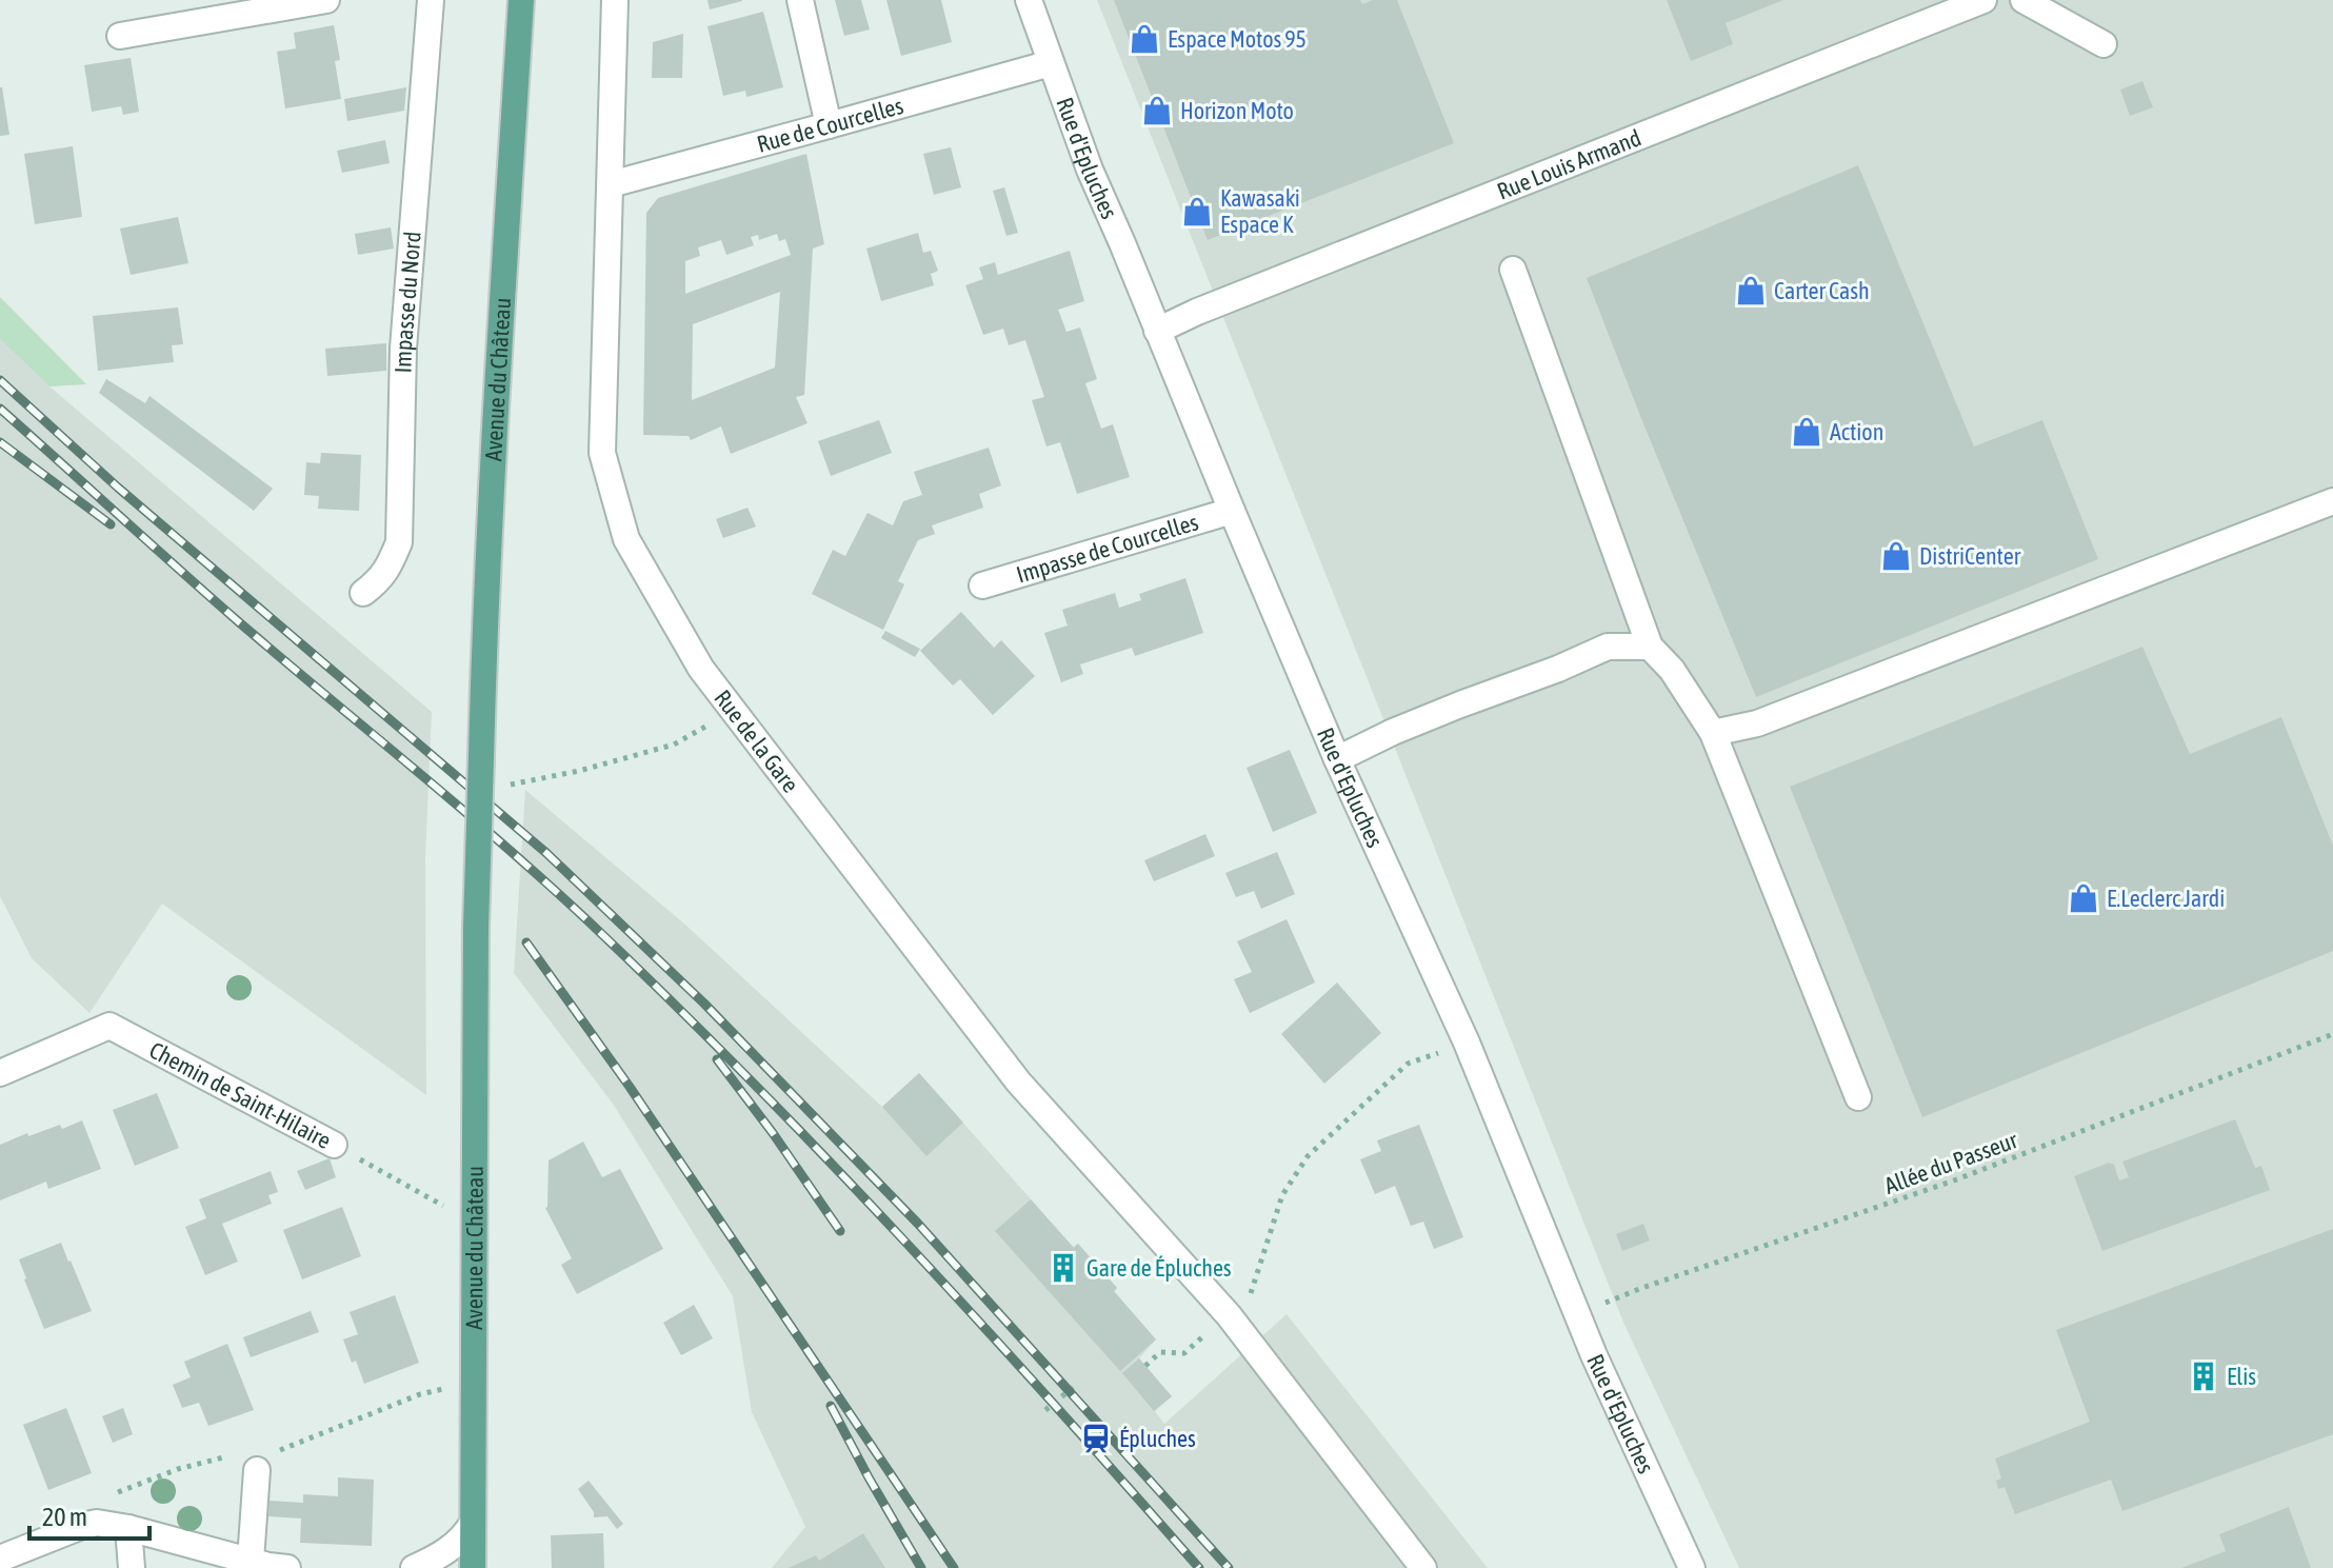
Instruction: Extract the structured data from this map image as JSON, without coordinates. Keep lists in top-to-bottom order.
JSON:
{
  "streets": {
    "main road": ["Avenue du Château"],
    "street": [
      "Rue de Courcelles",
      "Rue d'Epluches",
      "Rue Louis Armand",
      "Impasse du Nord",
      "Impasse de Courcelles",
      "Rue de la Gare",
      "Chemin de Saint-Hilaire"
    ],
    "path": ["Allée du Passeur"]
  },
  "crossings": [
    ["Rue de Courcelles", "Rue d'Epluches"],
    ["Rue de Courcelles", "Rue de la Gare"],
    ["Rue d'Epluches", "Rue Louis Armand"],
    ["Rue d'Epluches", "Impasse de Courcelles"],
    ["Rue d'Epluches", "Allée du Passeur"],
    ["Avenue du Château", "Chemin de Saint-Hilaire"]
  ],
  "places": {
    "shop": [
      "Espace Motos 95",
      "Horizon Moto",
      "Kawasaki Espace K",
      "Carter Cash",
      "Action",
      "DistriCenter",
      "E.Leclerc Jardi"
    ],
    "building": ["Gare de Épluches", "Elis"],
    "station": ["Épluches"]
  },
  "scale_bar": "20 m"
}
